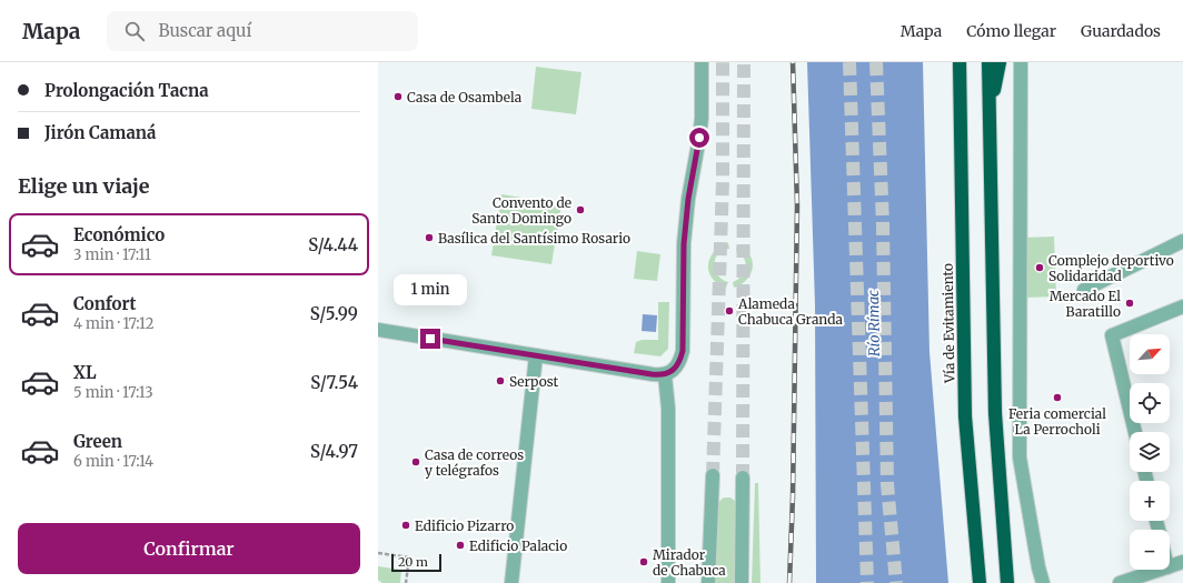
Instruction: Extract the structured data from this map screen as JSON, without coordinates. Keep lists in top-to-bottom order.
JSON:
{
  "streets": {
    "highway": ["Vía de Evitamiento"]
  },
  "water": ["Río Rímac"],
  "places": [
    "Casa de Osambela",
    "Convento de Santo Domingo",
    "Basílica del Santísimo Rosario",
    "Complejo deportivo Solidaridad",
    "Mercado El Baratillo",
    "Alameda Chabuca Granda",
    "Serpost",
    "Feria comercial La Perrocholi",
    "Casa de correos y telégrafos",
    "Edificio Pizarro",
    "Edificio Palacio",
    "Mirador de Chabuca"
  ],
  "scale_bar": "20 m",
  "north": "top right",
  "page": {
    "header": "Mapa",
    "search": "Buscar aquí",
    "nav": ["Mapa", "Cómo llegar", "Guardados"],
    "banner": ["Prolongación Tacna", "Jirón Camaná"],
    "heading": "Elige un viaje",
    "list": [
      {
        "name": "Económico",
        "note": "3 min · 17:11",
        "value": "S/4.44"
      },
      {
        "name": "Confort",
        "note": "4 min · 17:12",
        "value": "S/5.99"
      },
      {
        "name": "XL",
        "note": "5 min · 17:13",
        "value": "S/7.54"
      },
      {
        "name": "Green",
        "note": "6 min · 17:14",
        "value": "S/4.97"
      }
    ],
    "bubble": "1 min",
    "map_buttons": ["+", "−"],
    "buttons": "Confirmar",
    "scale": "20 m"
  }
}
